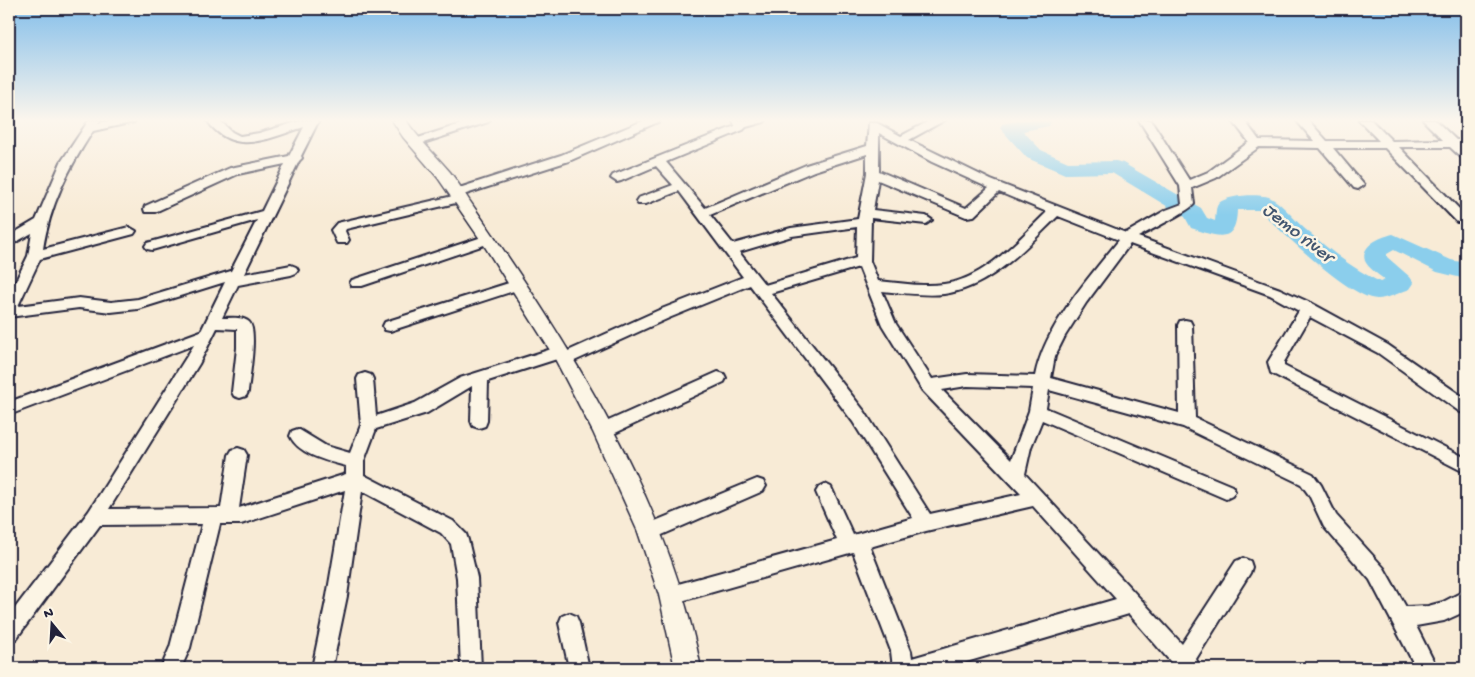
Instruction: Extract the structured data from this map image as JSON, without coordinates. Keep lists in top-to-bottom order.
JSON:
{
  "water": ["Jemo river"],
  "north": "top"
}
